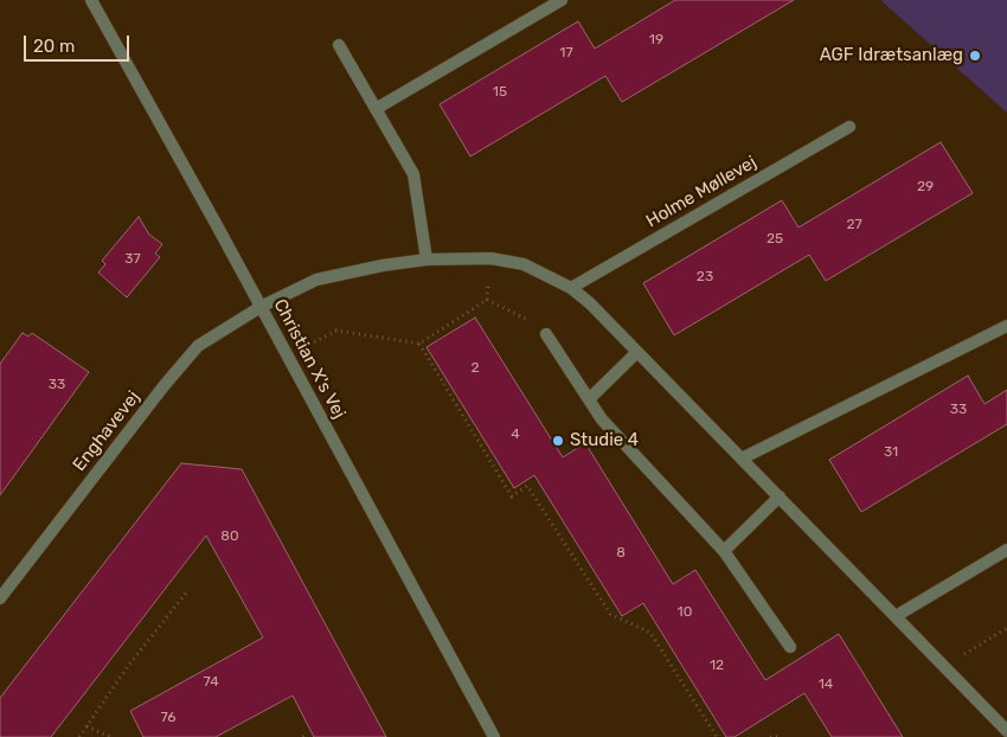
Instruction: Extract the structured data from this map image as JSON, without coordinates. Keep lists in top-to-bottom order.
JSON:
{
  "streets": {
    "street": ["Holme Møllevej", "Christian X's Vej", "Enghavevej"]
  },
  "crossings": [
    ["Christian X's Vej", "Enghavevej"]
  ],
  "places": ["AGF Idrætsanlæg", "Studie 4"],
  "house_numbers": [
    "19",
    "17",
    "15",
    "29",
    "27",
    "25",
    "37",
    "23",
    "2",
    "33",
    "33",
    "4",
    "31",
    "80",
    "8",
    "10",
    "12",
    "74",
    "14",
    "76"
  ],
  "scale_bar": "20 m"
}
